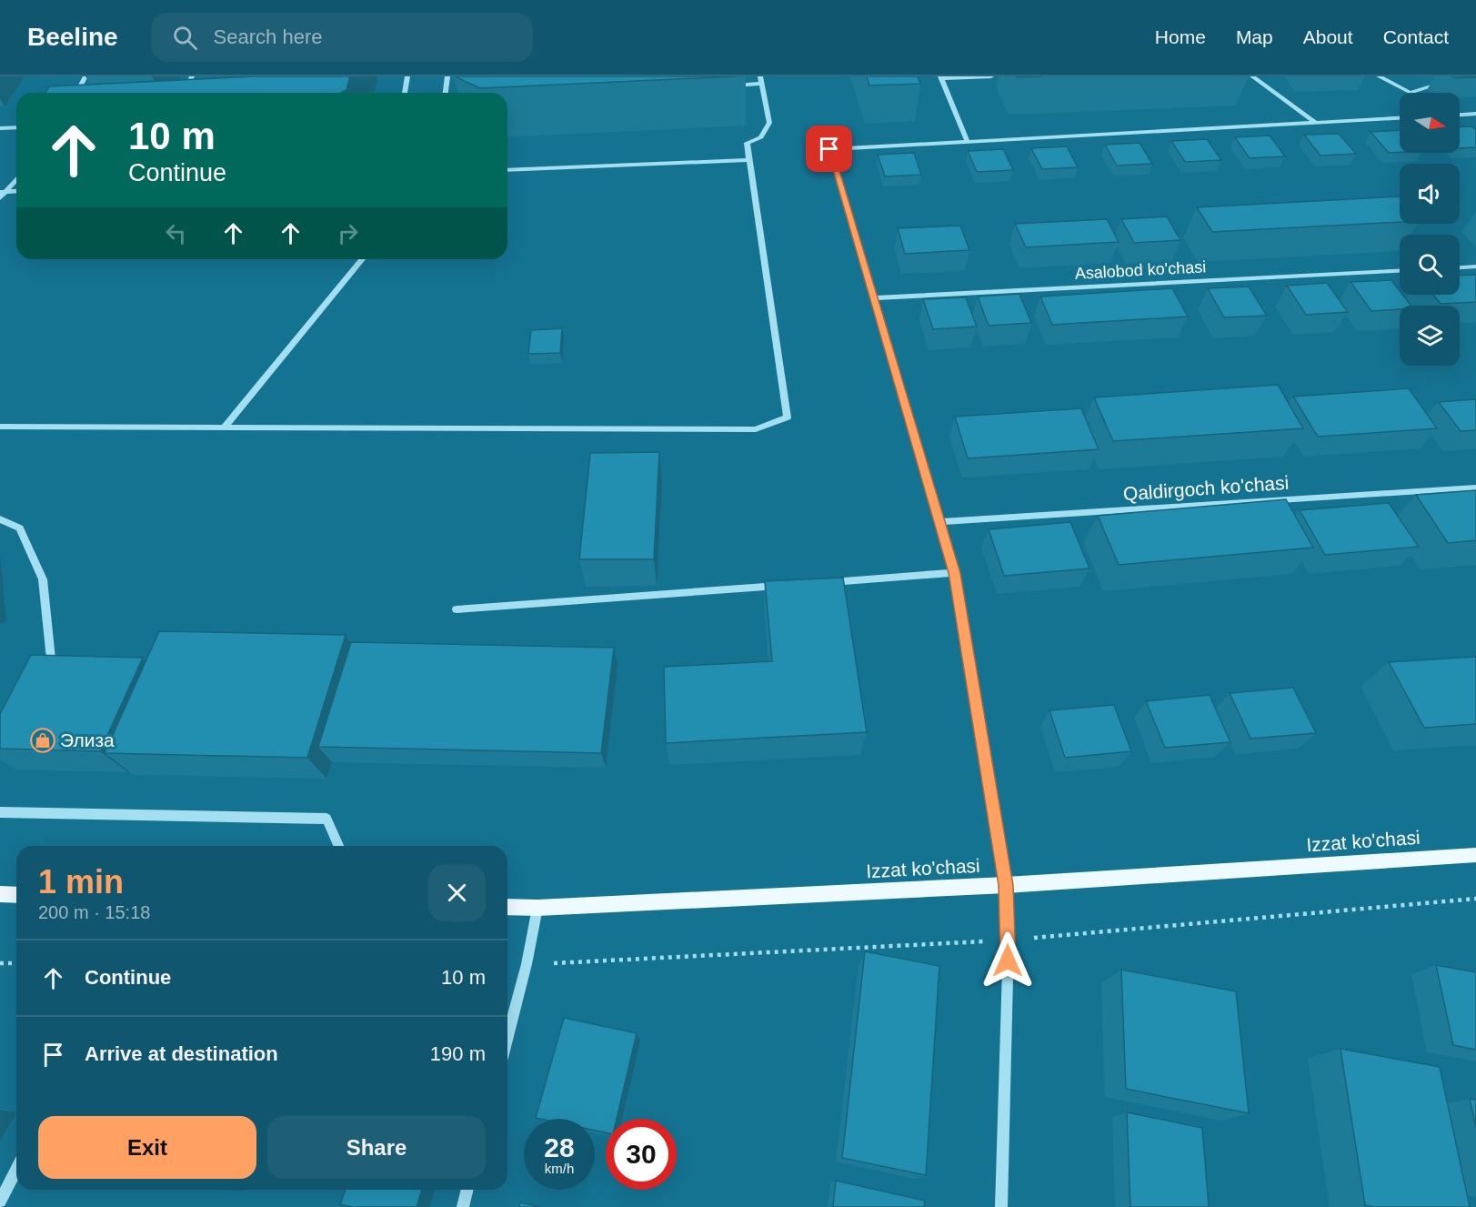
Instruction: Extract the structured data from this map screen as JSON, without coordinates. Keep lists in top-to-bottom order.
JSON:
{
  "streets": {
    "main road": ["Izzat ko'chasi"],
    "street": ["Asalobod ko'chasi", "Qaldirgoch ko'chasi"]
  },
  "places": {
    "shop": ["Элиза"]
  },
  "north": "right",
  "page": {
    "header": "Beeline",
    "search": "Search here",
    "nav": [
      "Home",
      "Map",
      "About",
      "Contact"
    ],
    "turn": ["10 m", "Continue"],
    "heading": ["1 min", "200 m · 15:18"],
    "list": [
      {
        "name": "Continue",
        "value": "10 m"
      },
      {
        "name": "Arrive at destination",
        "value": "190 m"
      }
    ],
    "buttons": ["Exit", "Share"],
    "speed": "28 km/h",
    "limit": "30"
  }
}
